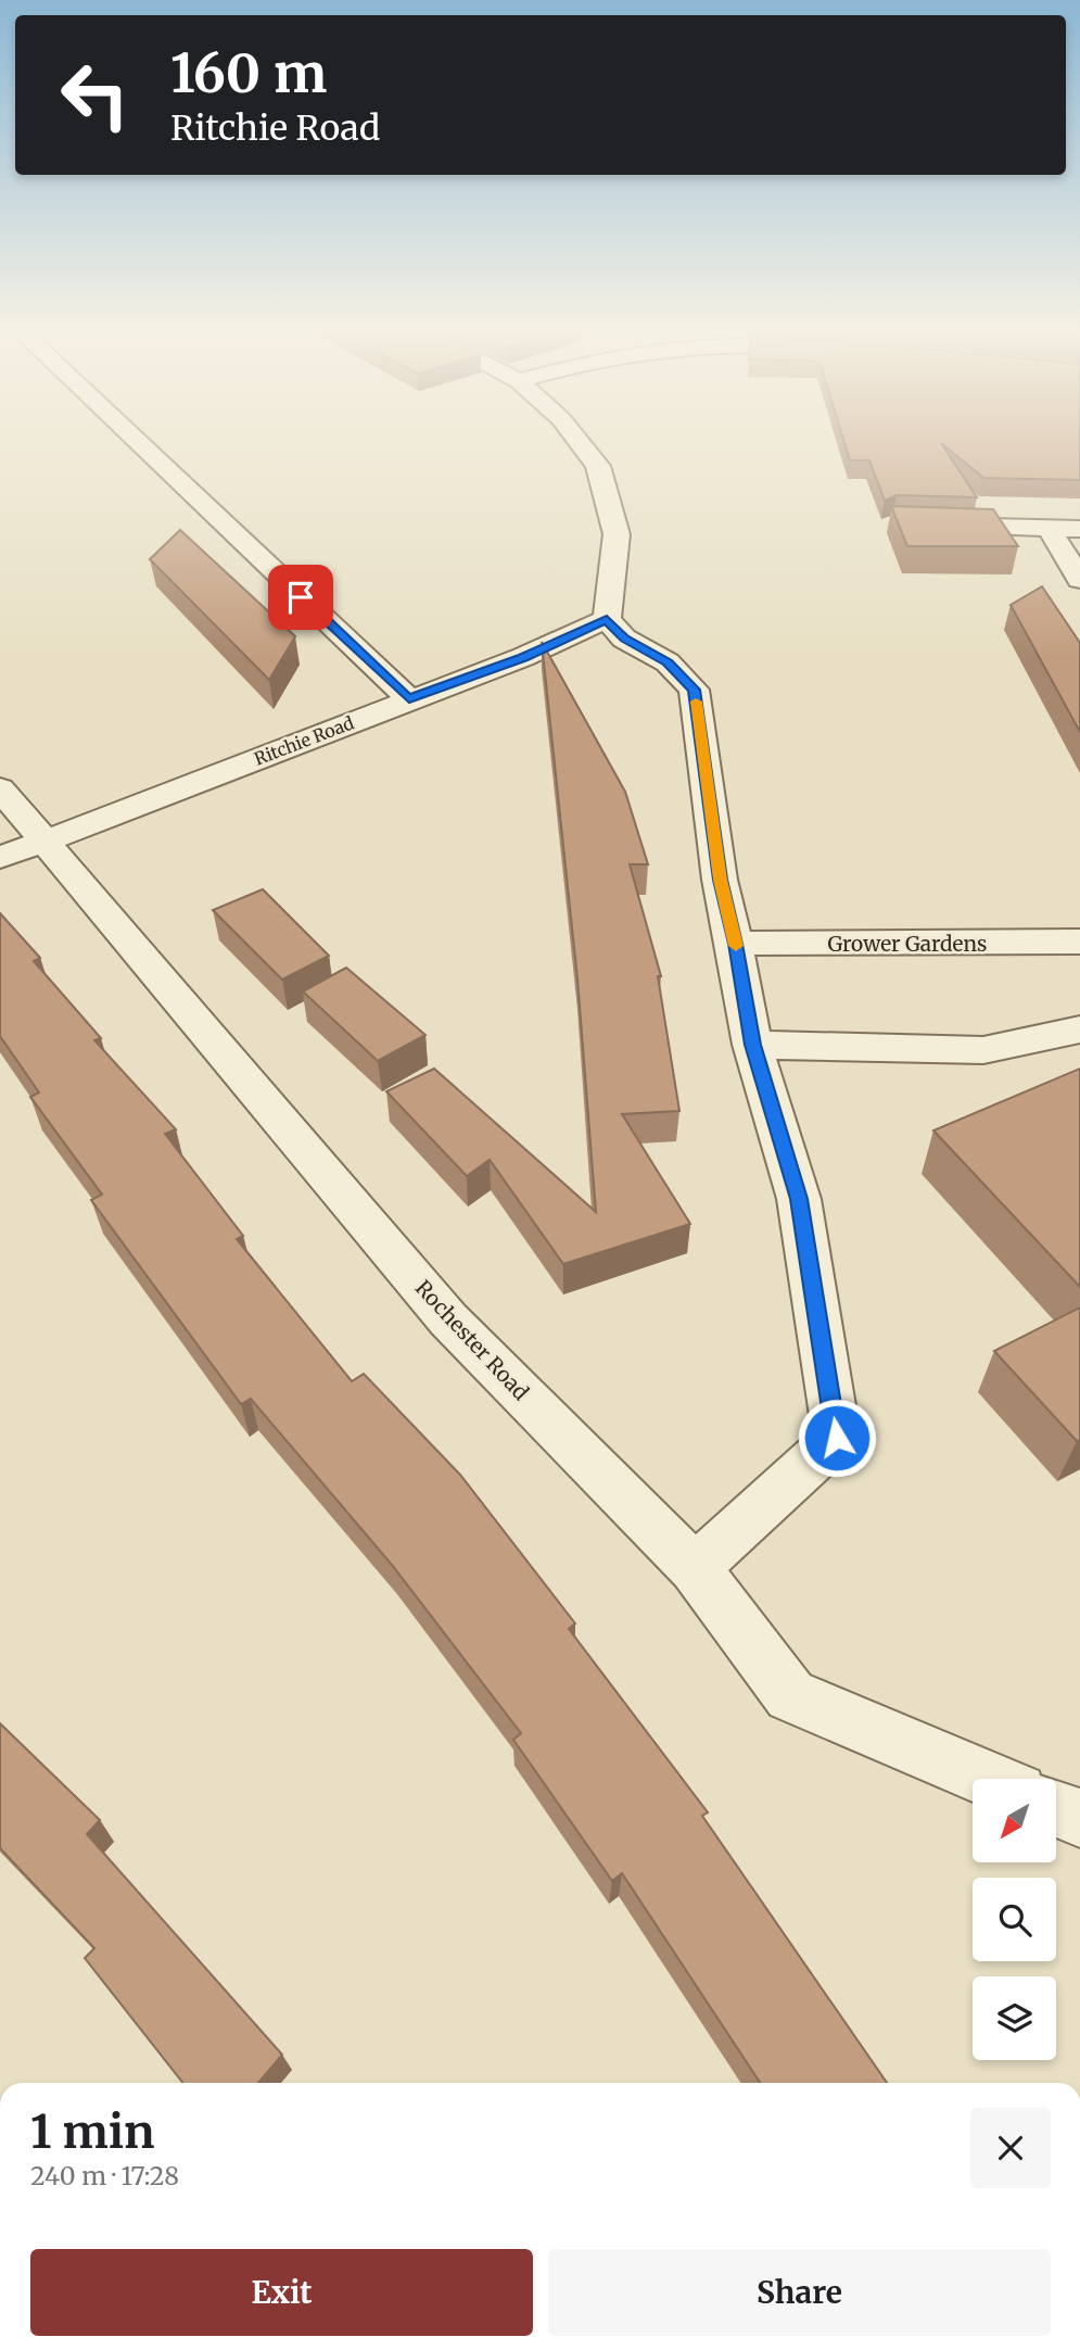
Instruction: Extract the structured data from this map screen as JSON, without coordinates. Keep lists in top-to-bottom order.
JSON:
{
  "streets": {
    "street": ["Ritchie Road", "Grower Gardens", "Rochester Road"]
  },
  "crossings": [
    ["Ritchie Road", "Rochester Road"]
  ],
  "north": "bottom left",
  "page": {
    "turn": ["160 m", "Ritchie Road"],
    "heading": ["1 min", "240 m · 17:28"],
    "buttons": ["Exit", "Share"]
  }
}
